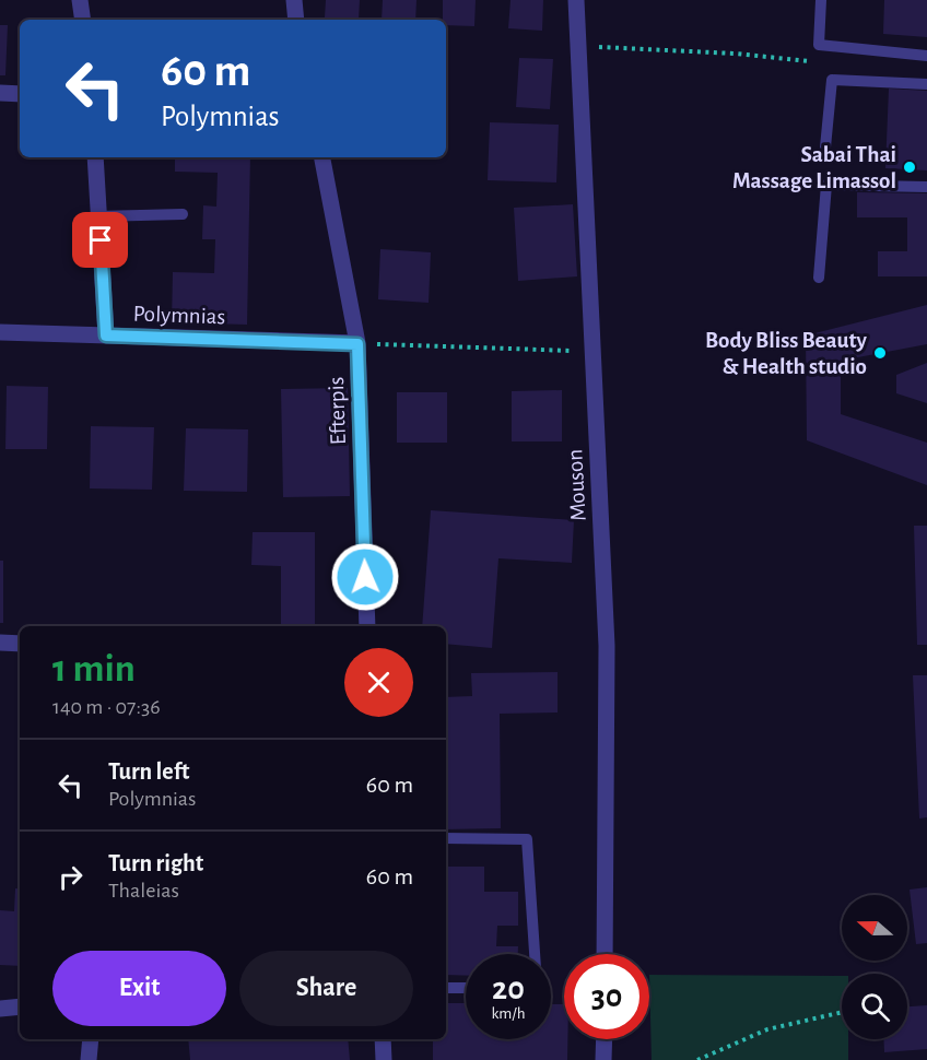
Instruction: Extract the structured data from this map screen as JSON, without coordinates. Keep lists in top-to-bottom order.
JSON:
{
  "streets": {
    "street": ["Polymnias", "Efterpis", "Mouson"]
  },
  "crossings": [
    ["Polymnias", "Efterpis"]
  ],
  "places": ["Sabai Thai Massage Limassol", "Body Bliss Beauty & Health studio"],
  "north": "left",
  "page": {
    "turn": ["60 m", "Polymnias"],
    "heading": ["1 min", "140 m · 07:36"],
    "list": [
      {
        "name": "Turn left",
        "note": "Polymnias",
        "value": "60 m"
      },
      {
        "name": "Turn right",
        "note": "Thaleias",
        "value": "60 m"
      }
    ],
    "buttons": ["Exit", "Share"],
    "speed": "20 km/h",
    "limit": "30"
  }
}
